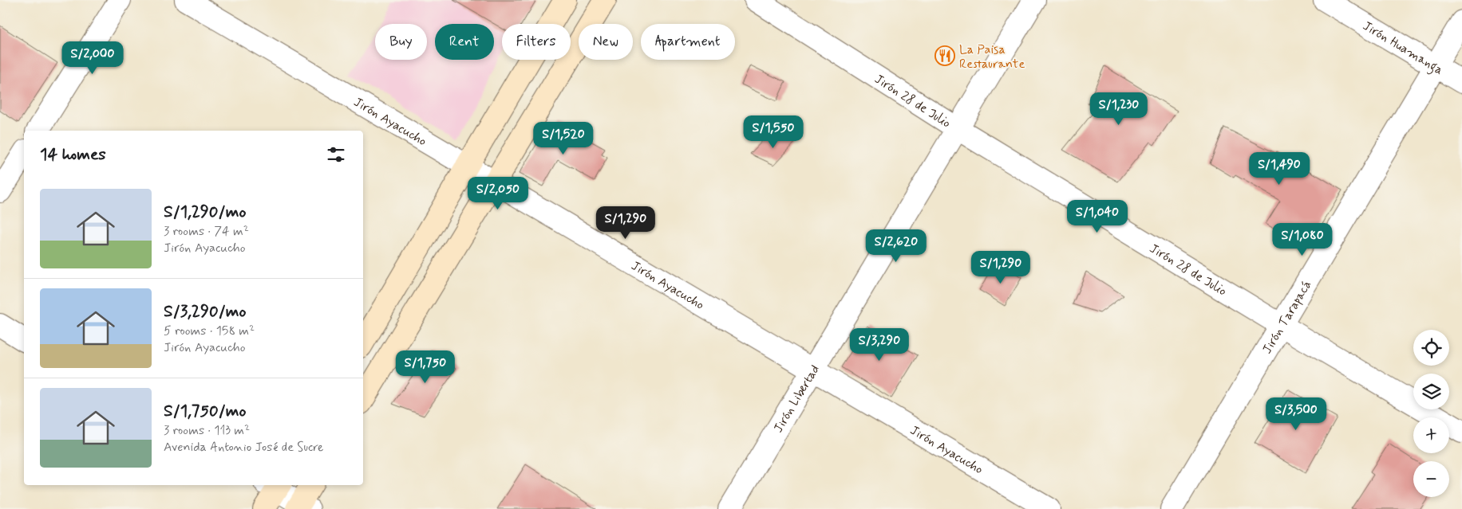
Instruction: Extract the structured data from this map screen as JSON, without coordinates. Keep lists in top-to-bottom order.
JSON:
{
  "streets": {
    "street": [
      "Jirón Huamanga",
      "Jirón 28 de Julio",
      "Jirón Ayacucho",
      "Jirón Tarapacá",
      "Jirón Libertad"
    ]
  },
  "crossings": [
    ["Jirón Huamanga", "Jirón Tarapacá"],
    ["Jirón 28 de Julio", "Jirón Tarapacá"],
    ["Jirón 28 de Julio", "Jirón Libertad"],
    ["Jirón Ayacucho", "Jirón Libertad"]
  ],
  "places": {
    "restaurant": ["La Paisa Restaurante"]
  },
  "page": {
    "chip": [
      "Buy",
      "Rent",
      "Filters",
      "New",
      "Apartment"
    ],
    "price": [
      "S/2,000",
      "S/1,230",
      "S/1,550",
      "S/1,520",
      "S/1,490",
      "S/2,050",
      "S/1,040",
      "S/1,290",
      "S/1,080",
      "S/2,620",
      "S/1,290",
      "S/3,290",
      "S/1,750",
      "S/3,500"
    ],
    "heading": "14 homes",
    "list": [
      {
        "name": "S/1,290/mo",
        "note": "3 rooms · 74 m² · Jirón Ayacucho"
      },
      {
        "name": "S/3,290/mo",
        "note": "5 rooms · 158 m² · Jirón Ayacucho"
      },
      {
        "name": "S/1,750/mo",
        "note": "3 rooms · 113 m² · Avenida Antonio José de Sucre"
      }
    ],
    "map_buttons": ["+", "−"]
  }
}
